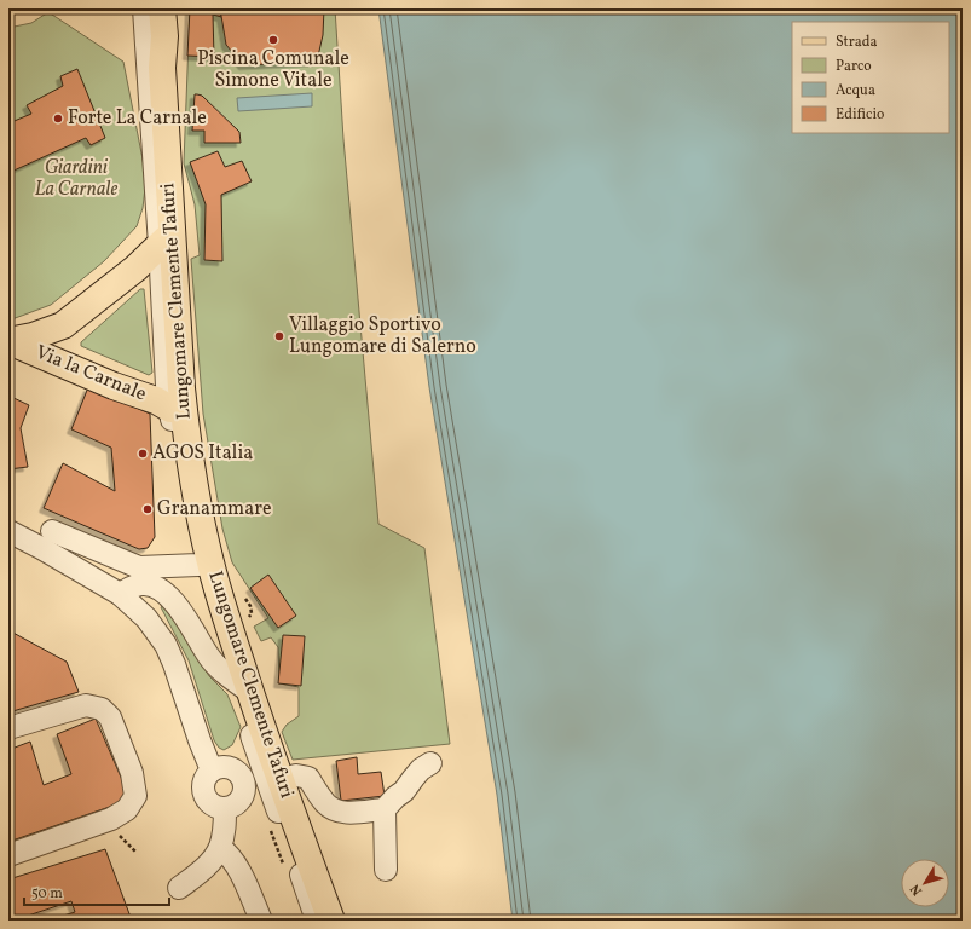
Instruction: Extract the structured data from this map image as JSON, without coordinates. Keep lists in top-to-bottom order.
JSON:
{
  "streets": {
    "main road": ["Lungomare Clemente Tafuri", "Via la Carnale"]
  },
  "crossings": [
    ["Lungomare Clemente Tafuri", "Via la Carnale"]
  ],
  "parks": ["Giardini La Carnale"],
  "places": [
    "Piscina Comunale Simone Vitale",
    "Forte La Carnale",
    "Villaggio Sportivo Lungomare di Salerno",
    "AGOS Italia",
    "Granammare"
  ],
  "legend": [
    "Strada",
    "Parco",
    "Acqua",
    "Edificio"
  ],
  "scale_bar": "50 m",
  "north": "bottom left"
}
